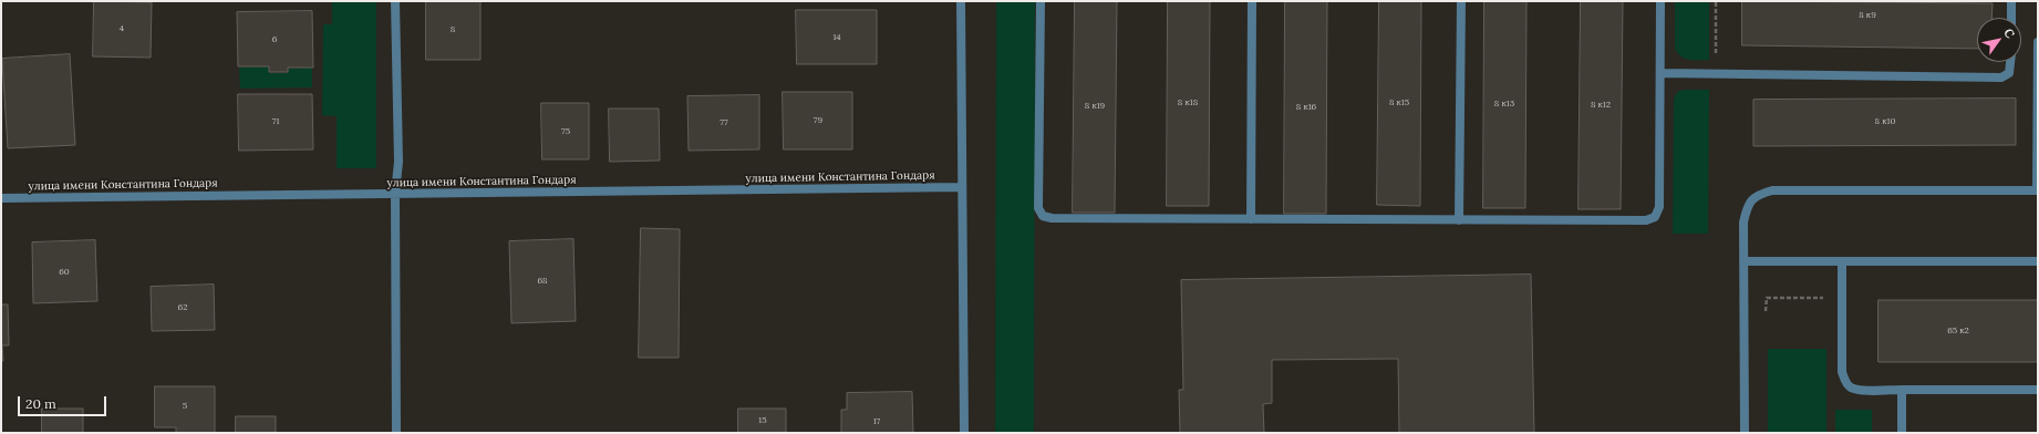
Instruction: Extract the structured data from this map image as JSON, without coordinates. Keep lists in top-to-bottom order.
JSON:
{
  "streets": {
    "street": ["улица имени Константина Гондаря"]
  },
  "house_numbers": [
    "8 к9",
    "4",
    "8",
    "14",
    "6",
    "8 к18",
    "8 к15",
    "8 к13",
    "8 к12",
    "8 к19",
    "8 к16",
    "79",
    "71",
    "8 к10",
    "77",
    "75",
    "60",
    "68",
    "62",
    "65 к2",
    "5",
    "15",
    "17"
  ],
  "scale_bar": "20 m",
  "north": "top right"
}
